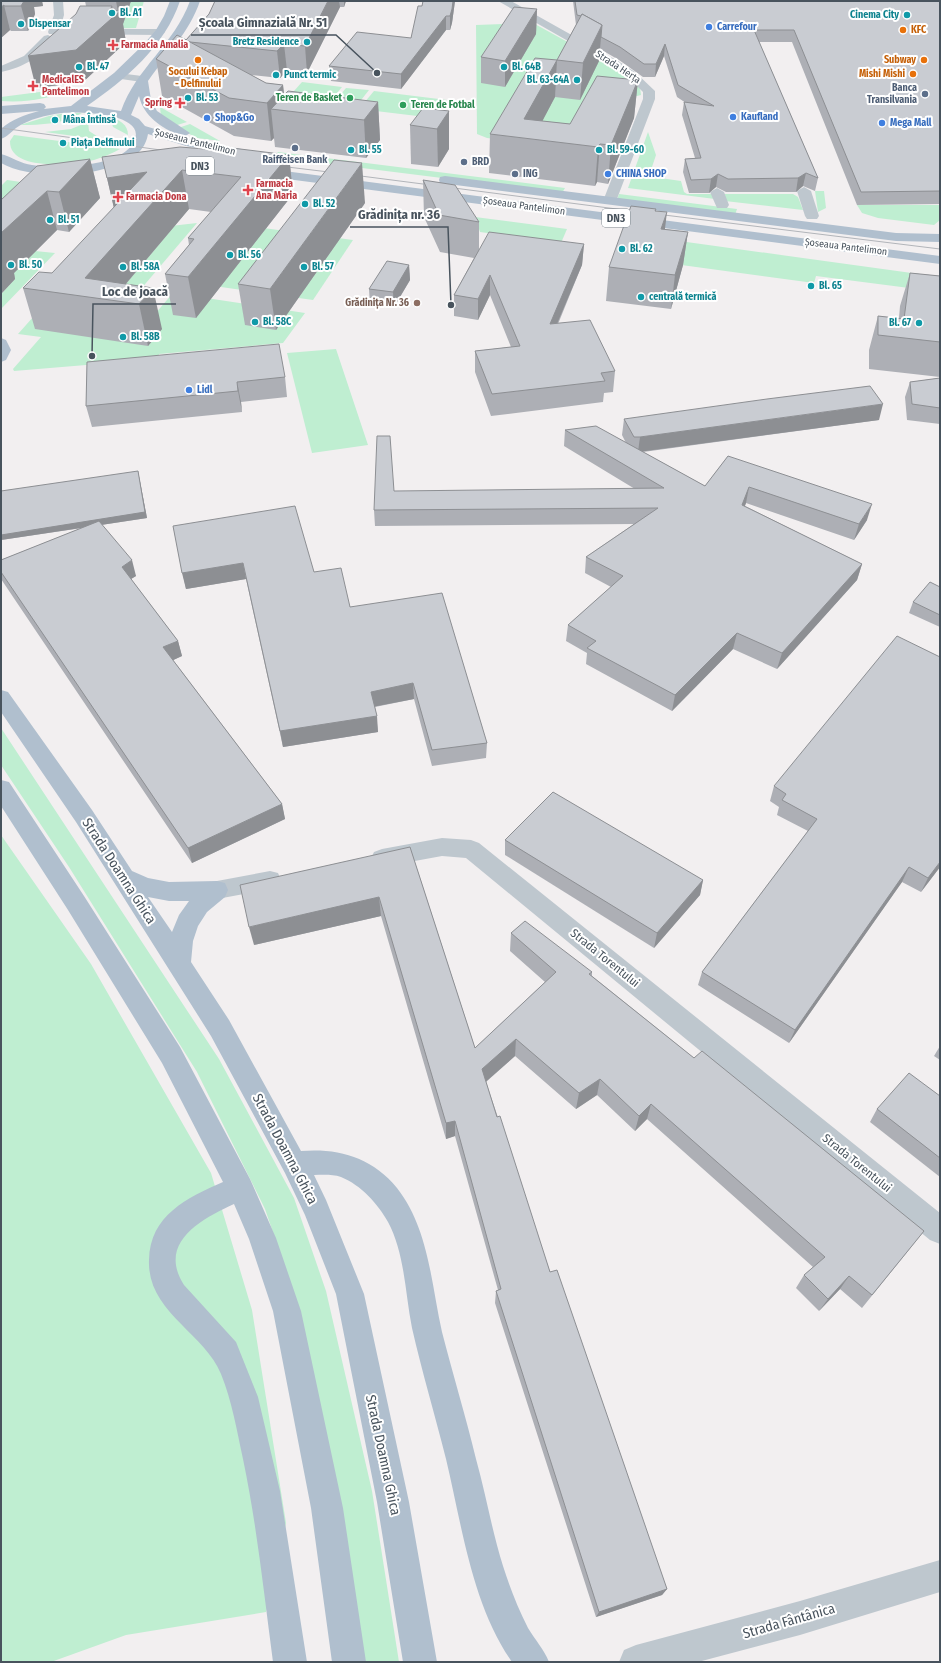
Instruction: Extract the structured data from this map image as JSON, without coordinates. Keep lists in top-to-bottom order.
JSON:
{
  "streets": {
    "main road": ["Șoseaua Pantelimon", "DN3", "Strada Doamna Ghica"],
    "street": ["Strada Herța", "Strada Torentului", "Strada Fântânica"]
  },
  "crossings": [
    ["Strada Herța", "Șoseaua Pantelimon"],
    ["Șoseaua Pantelimon", "DN3"]
  ],
  "places": {
    "other": [
      "Bl. A1",
      "Cinema City",
      "Dispensar",
      "Carrefour",
      "KFC",
      "Bretz Residence",
      "Socului Kebap - Delfinului",
      "Subway",
      "Bl. 47",
      "Bl. 64B",
      "Școala Gimnazială Nr. 51",
      "Mishi Mishi",
      "Punct termic",
      "Bl. 63-64A",
      "Banca Transilvania",
      "Bl. 53",
      "Teren de Basket",
      "Teren de Fotbal",
      "Kaufland",
      "Shop&Go",
      "Mâna Întinsă",
      "Mega Mall",
      "Piața Delfinului",
      "Raiffeisen Bank",
      "Bl. 55",
      "Bl. 59-60",
      "BRD",
      "ING",
      "CHINA SHOP",
      "Bl. 52",
      "Bl. 51",
      "Bl. 62",
      "Bl. 56",
      "Bl. 50",
      "Bl. 58A",
      "Bl. 57",
      "Bl. 65",
      "centrală termică",
      "Grădinița Nr. 36",
      "Grădinița nr. 36",
      "Bl. 58C",
      "Bl. 67",
      "Bl. 58B",
      "Loc de joacă",
      "Lidl"
    ],
    "health": [
      "Farmacia Amalia",
      "MedicalES Pantelimon",
      "Spring",
      "Farmacia Ana Maria",
      "Farmacia Dona"
    ]
  }
}
